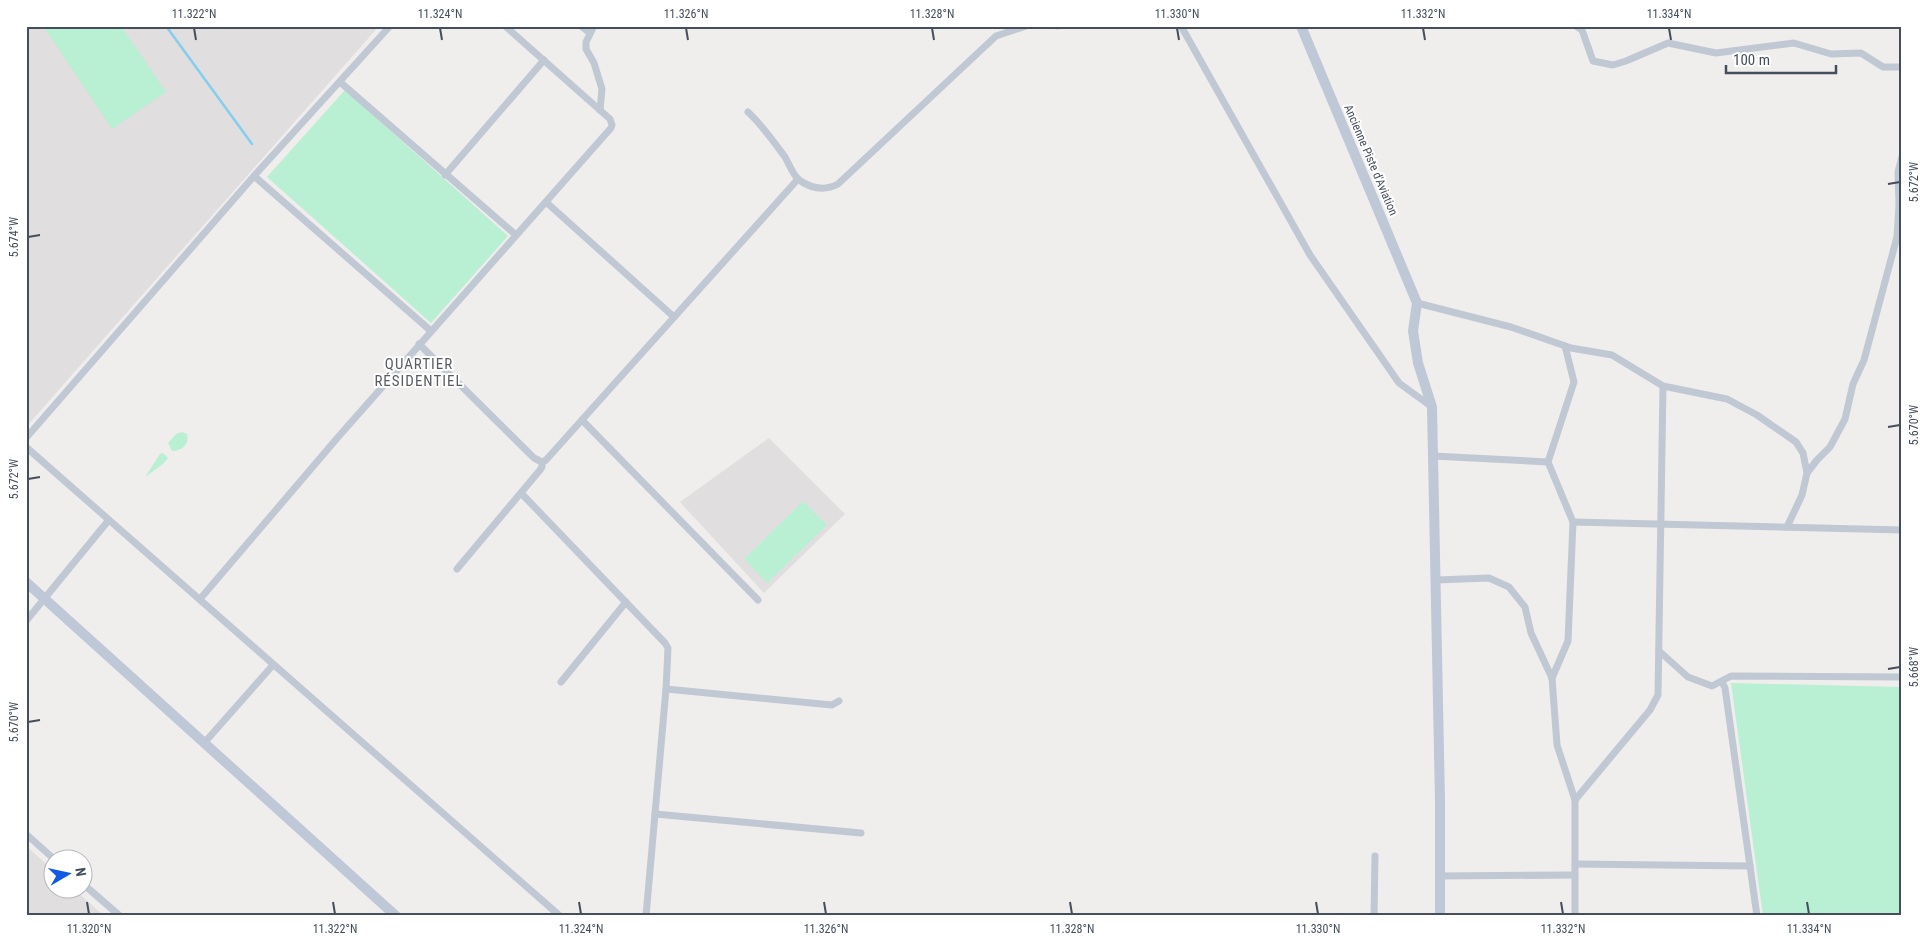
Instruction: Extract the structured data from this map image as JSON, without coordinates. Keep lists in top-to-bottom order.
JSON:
{
  "streets": {
    "street": ["Ancienne Piste d'Aviation"]
  },
  "districts": ["QUARTIER RÉSIDENTIEL"],
  "scale_bar": "100 m",
  "north": "right",
  "coordinates": [
    "11.322°N",
    "11.324°N",
    "11.326°N",
    "11.328°N",
    "11.330°N",
    "11.332°N",
    "11.334°N",
    "5.672°W",
    "5.674°W",
    "5.670°W",
    "5.668°W",
    "11.320°N"
  ]
}
